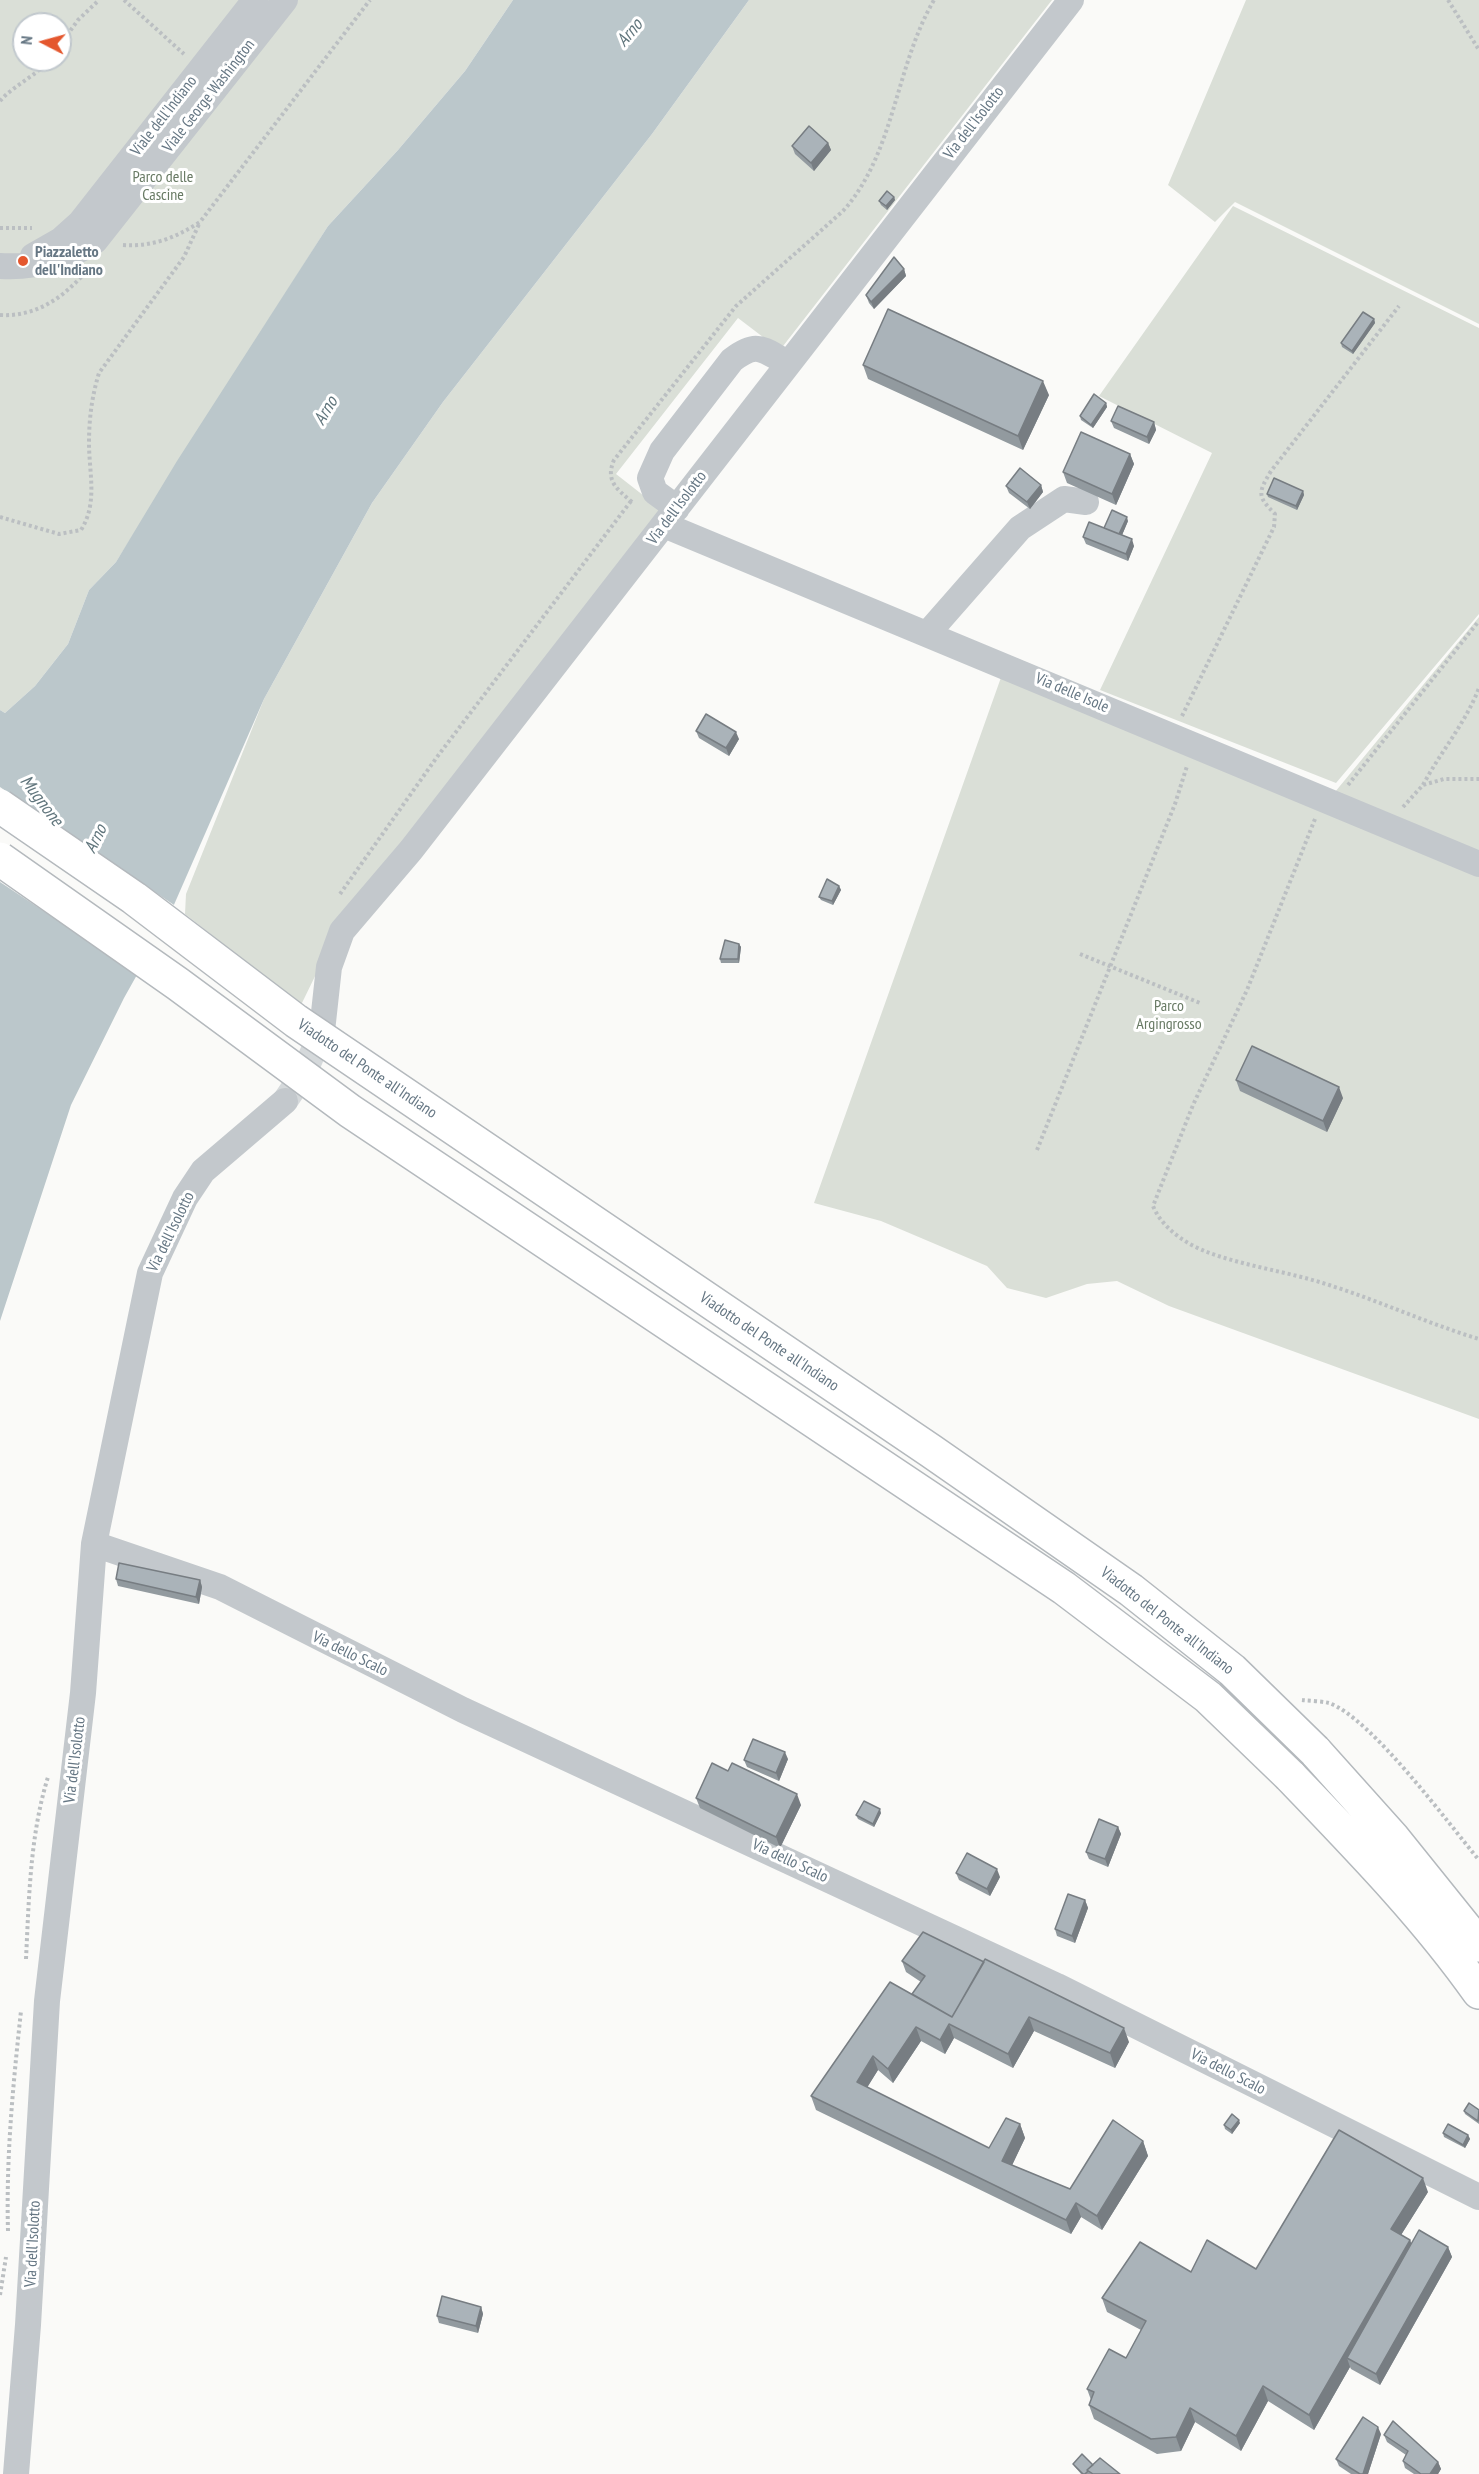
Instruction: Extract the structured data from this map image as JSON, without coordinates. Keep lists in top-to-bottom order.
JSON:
{
  "streets": {
    "highway": ["Viadotto del Ponte all'Indiano"],
    "street": [
      "Viale George Washington",
      "Viale dell'Indiano",
      "Via dell'Isolotto",
      "Via delle Isole",
      "Via dello Scalo"
    ]
  },
  "crossings": [
    ["Viale George Washington", "Viale dell'Indiano"],
    ["Via dell'Isolotto", "Via delle Isole"],
    ["Via dell'Isolotto", "Via dello Scalo"]
  ],
  "water": ["Arno", "Mugnone"],
  "parks": ["Parco delle Cascine", "Parco Argingrosso"],
  "places": ["Piazzaletto dell'Indiano"],
  "north": "left"
}
